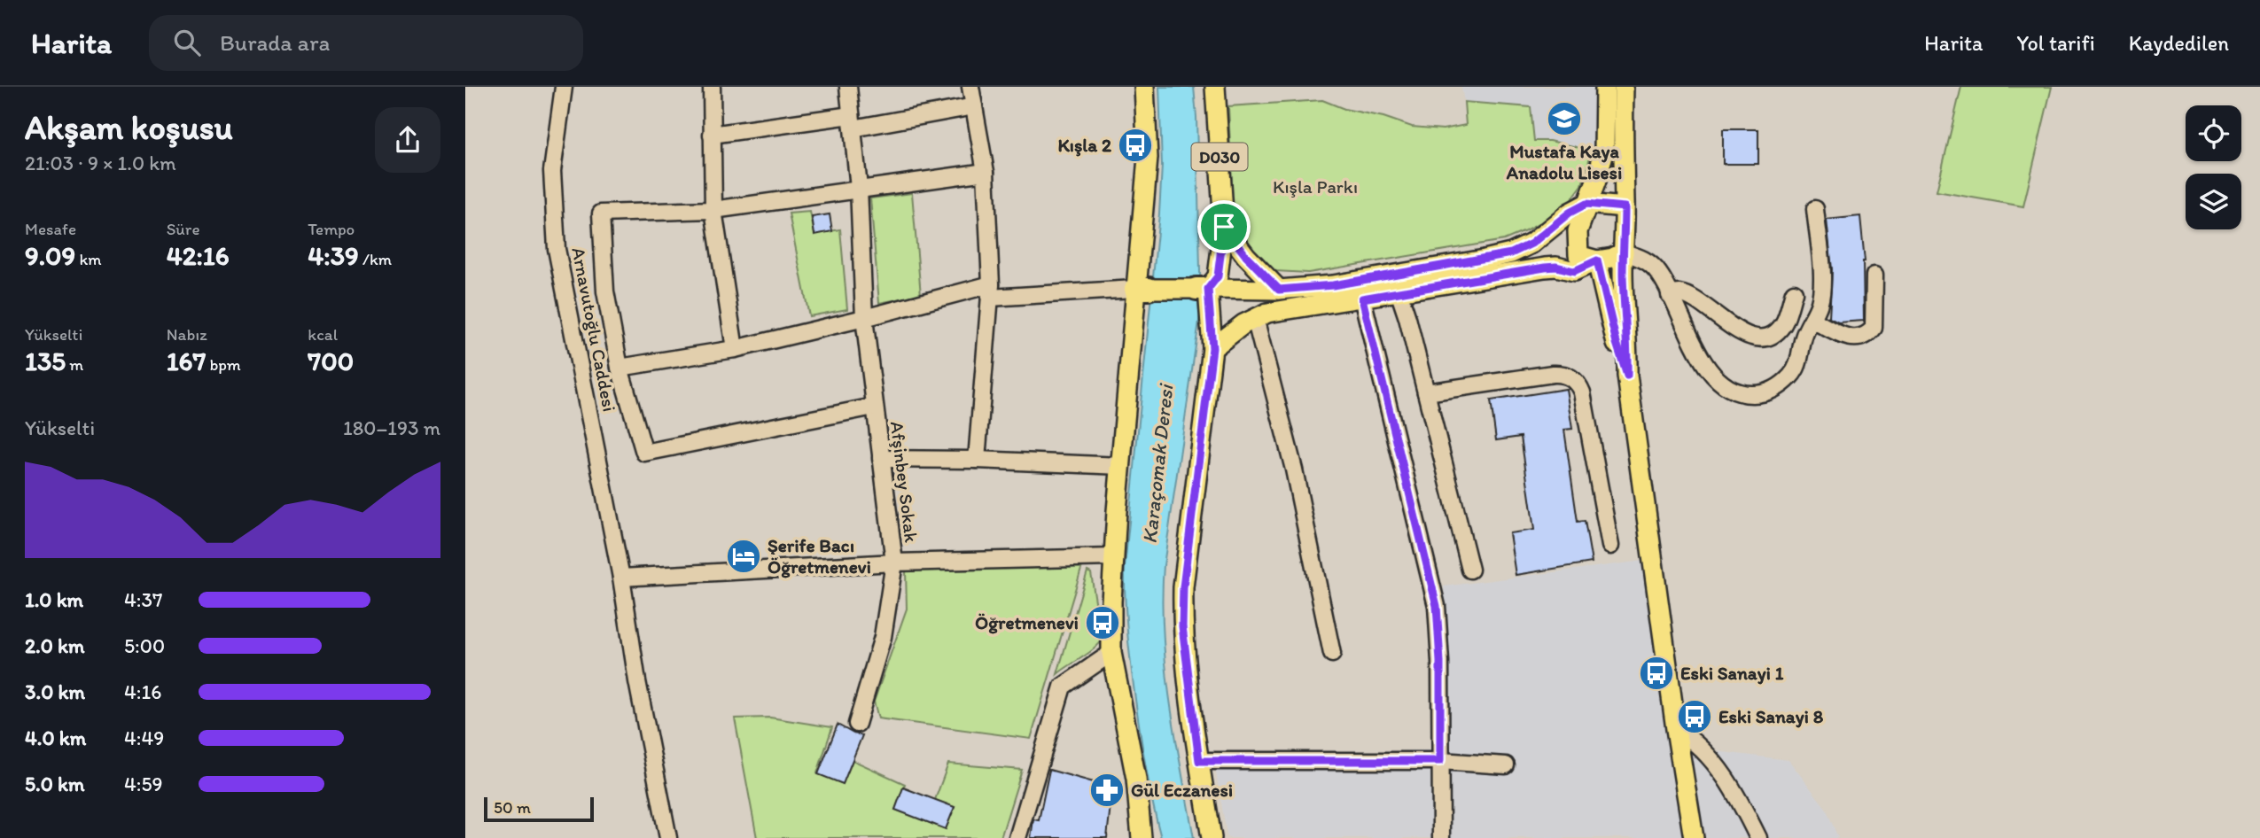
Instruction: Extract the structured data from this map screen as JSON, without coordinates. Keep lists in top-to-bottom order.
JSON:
{
  "streets": {
    "main road": ["D030"],
    "street": ["Arnavutoğlu Caddesi", "Afşinbey Sokak"]
  },
  "water": ["Karaçomak Deresi"],
  "parks": ["Kışla Parkı"],
  "places": {
    "school or university": ["Mustafa Kaya Anadolu Lisesi"],
    "bus stop": [
      "Kışla 2",
      "Öğretmenevi",
      "Eski Sanayi 1",
      "Eski Sanayi 8"
    ],
    "hotel": ["Şerife Bacı Öğretmenevi"],
    "pharmacy": ["Gül Eczanesi"]
  },
  "scale_bar": "50 m",
  "page": {
    "header": "Harita",
    "search": "Burada ara",
    "nav": ["Harita", "Yol tarifi", "Kaydedilen"],
    "heading": ["Akşam koşusu", "21:03 · 9 × 1.0 km"],
    "stats": [
      ["Mesafe", "9.09 km"],
      ["Süre", "42:16"],
      ["Tempo", "4:39 /km"],
      ["Yükselti", "135 m"],
      ["Nabız", "167 bpm"],
      ["kcal", "700"]
    ],
    "chart": ["Yükselti", "180–193 m"],
    "list": [
      {
        "name": "1.0 km",
        "note": "4:37"
      },
      {
        "name": "2.0 km",
        "note": "5:00"
      },
      {
        "name": "3.0 km",
        "note": "4:16"
      },
      {
        "name": "4.0 km",
        "note": "4:49"
      },
      {
        "name": "5.0 km",
        "note": "4:59"
      }
    ],
    "scale": "50 m"
  }
}
